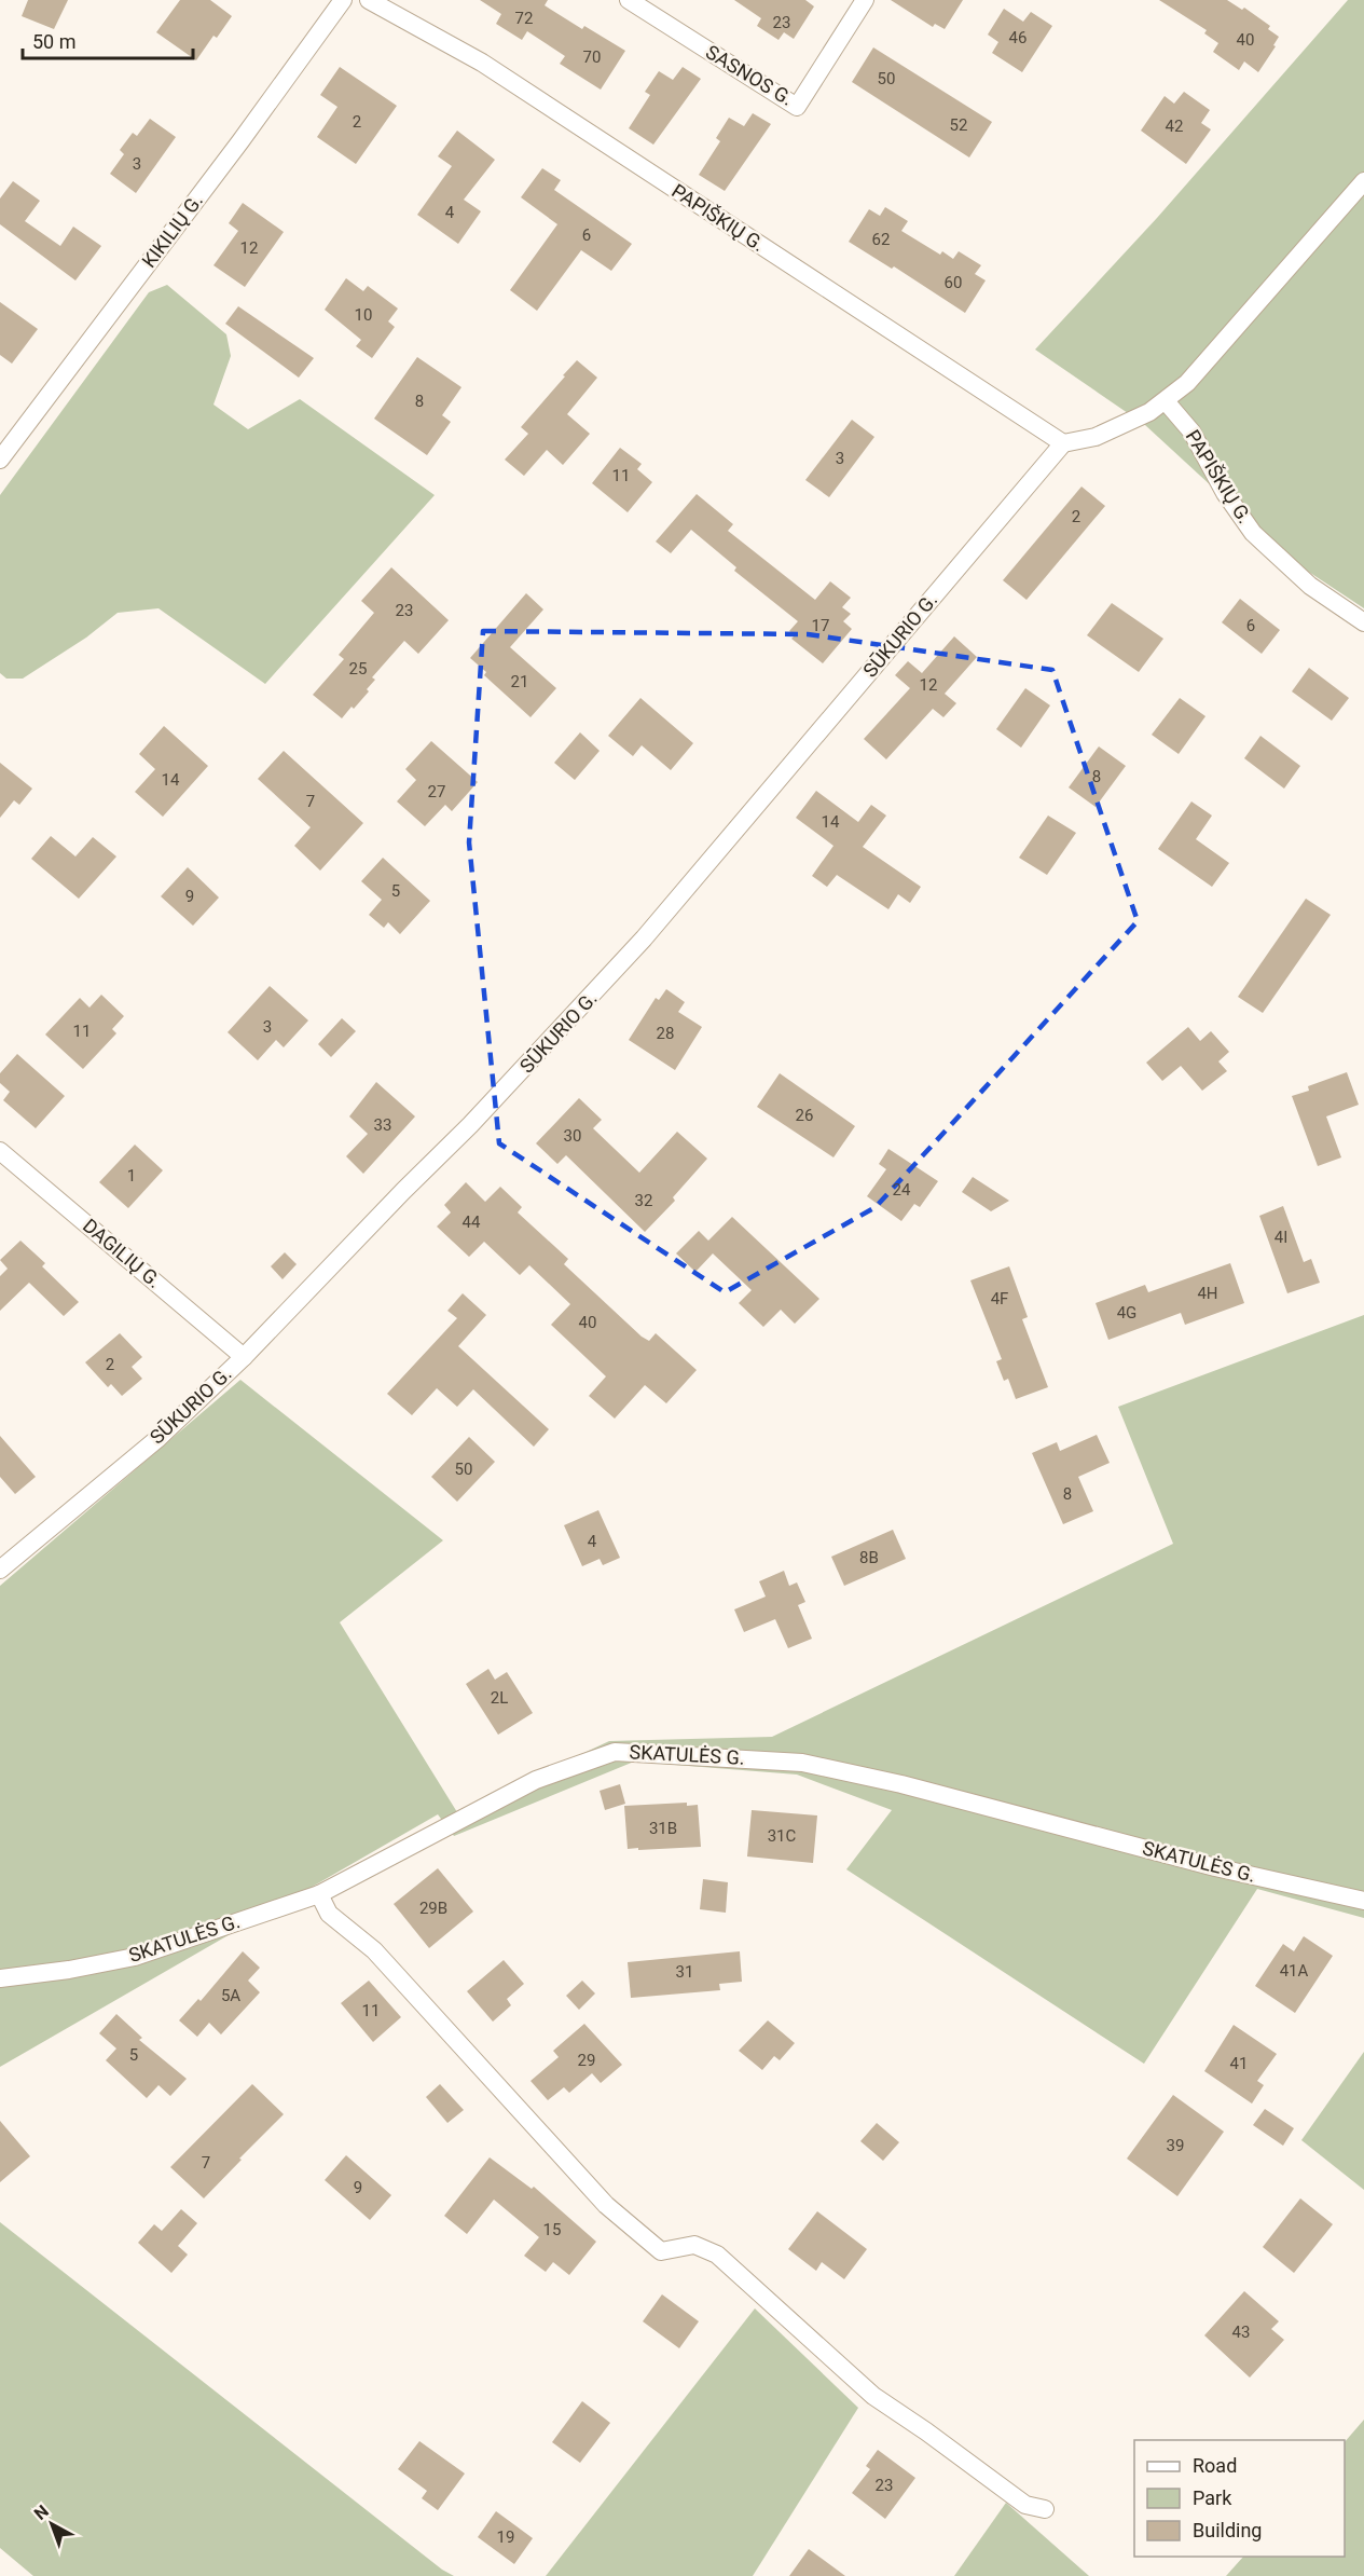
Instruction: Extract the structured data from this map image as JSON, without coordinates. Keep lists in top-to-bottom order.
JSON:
{
  "streets": {
    "street": [
      "SASNOS G.",
      "PAPIŠKIŲ G.",
      "KIKILIŲ G.",
      "SŪKURIO G.",
      "DAGILIŲ G.",
      "SKATULĖS G."
    ]
  },
  "crossings": [
    ["PAPIŠKIŲ G.", "SŪKURIO G."],
    ["SŪKURIO G.", "DAGILIŲ G."]
  ],
  "house_numbers": [
    "72",
    "23",
    "46",
    "40",
    "70",
    "50",
    "2",
    "52",
    "42",
    "3",
    "4",
    "6",
    "62",
    "12",
    "60",
    "10",
    "8",
    "3",
    "11",
    "2",
    "23",
    "17",
    "6",
    "25",
    "21",
    "12",
    "8",
    "14",
    "27",
    "7",
    "14",
    "5",
    "9",
    "3",
    "11",
    "28",
    "26",
    "33",
    "30",
    "1",
    "24",
    "32",
    "44",
    "4I",
    "4H",
    "4F",
    "4G",
    "40",
    "2",
    "50",
    "8",
    "4",
    "8B",
    "2L",
    "31B",
    "31C",
    "29B",
    "41A",
    "31",
    "5A",
    "11",
    "5",
    "29",
    "41",
    "39",
    "7",
    "9",
    "15",
    "43",
    "23",
    "19"
  ],
  "legend": ["Road", "Park", "Building"],
  "scale_bar": "50 m",
  "north": "top left"
}
